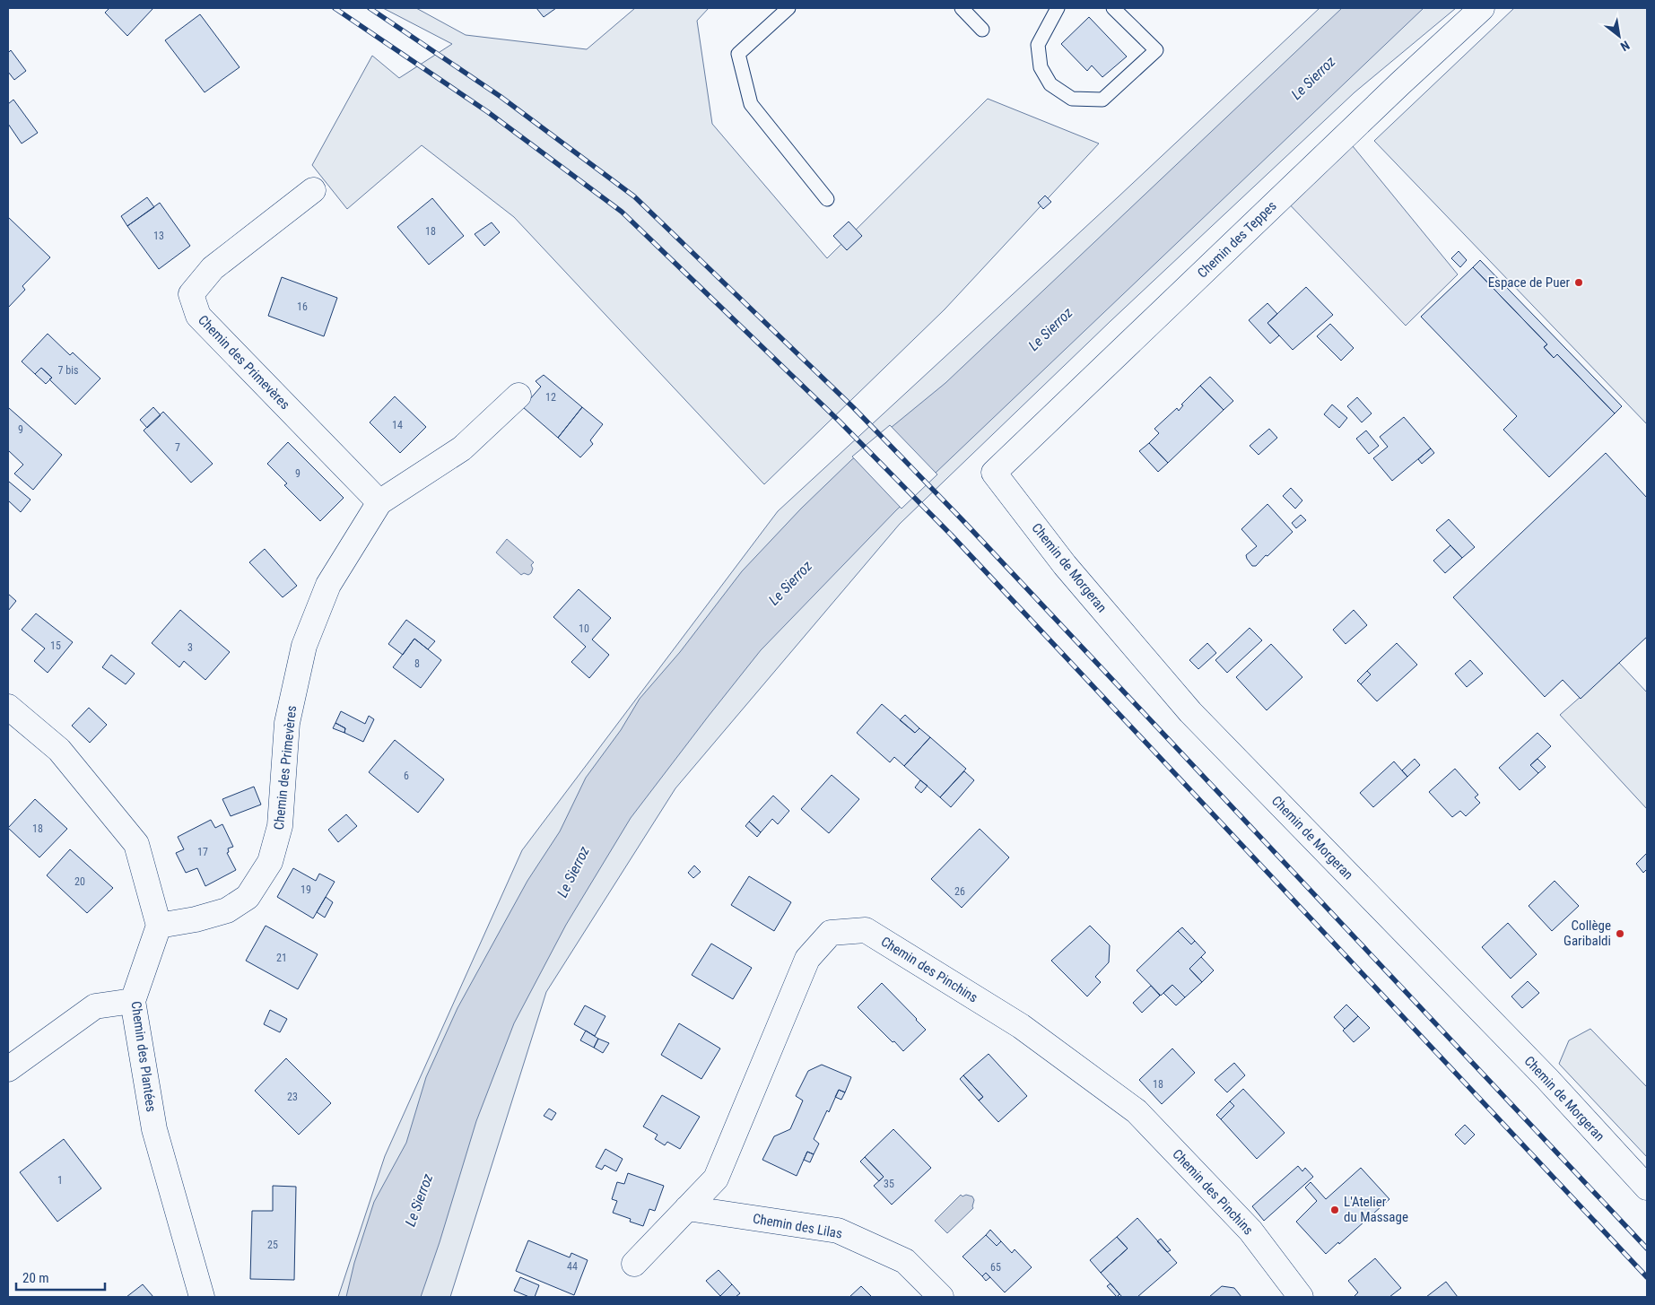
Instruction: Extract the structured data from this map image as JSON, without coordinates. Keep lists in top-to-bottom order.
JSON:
{
  "streets": {
    "street": [
      "Chemin des Teppes",
      "Chemin des Primevères",
      "Chemin de Morgeran",
      "Chemin des Pinchins",
      "Chemin des Plantées",
      "Chemin des Lilas"
    ]
  },
  "crossings": [
    ["Chemin des Teppes", "Chemin de Morgeran"],
    ["Chemin des Primevères", "Chemin des Plantées"],
    ["Chemin des Pinchins", "Chemin des Lilas"]
  ],
  "water": ["Le Sierroz"],
  "places": ["Espace de Puer", "Collège Garibaldi", "L'Atelier du Massage"],
  "house_numbers": [
    "18",
    "13",
    "16",
    "7 bis",
    "12",
    "14",
    "9",
    "7",
    "9",
    "10",
    "15",
    "3",
    "8",
    "6",
    "18",
    "17",
    "20",
    "19",
    "26",
    "21",
    "18",
    "23",
    "1",
    "35",
    "25",
    "44",
    "65"
  ],
  "scale_bar": "20 m",
  "north": "bottom right"
}
